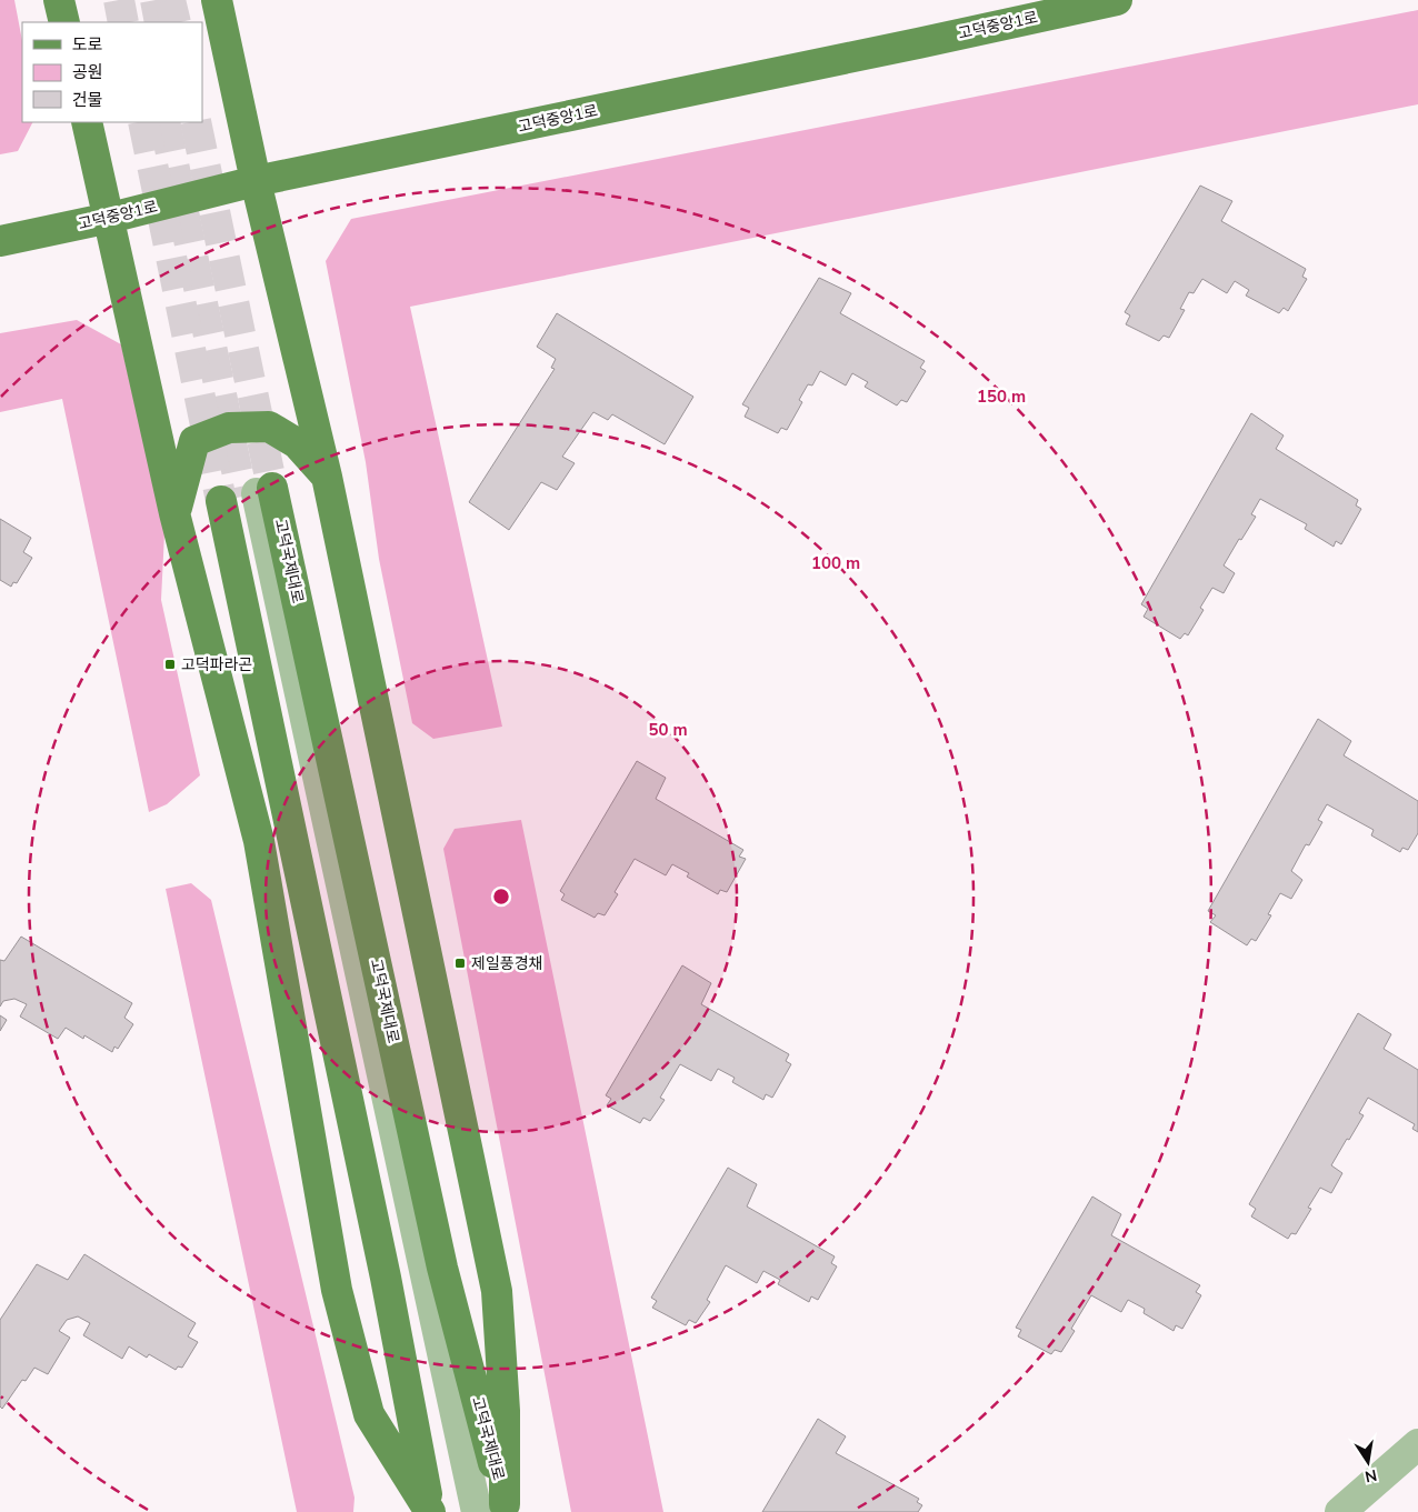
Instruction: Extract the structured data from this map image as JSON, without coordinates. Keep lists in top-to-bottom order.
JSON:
{
  "streets": {
    "main road": ["고덕중앙1로", "고덕국제대로"]
  },
  "places": {
    "transit": ["고덕파라곤", "제일풍경채"]
  },
  "legend": ["도로", "공원", "건물"],
  "north": "bottom",
  "rings": ["150 m", "100 m", "50 m"]
}
